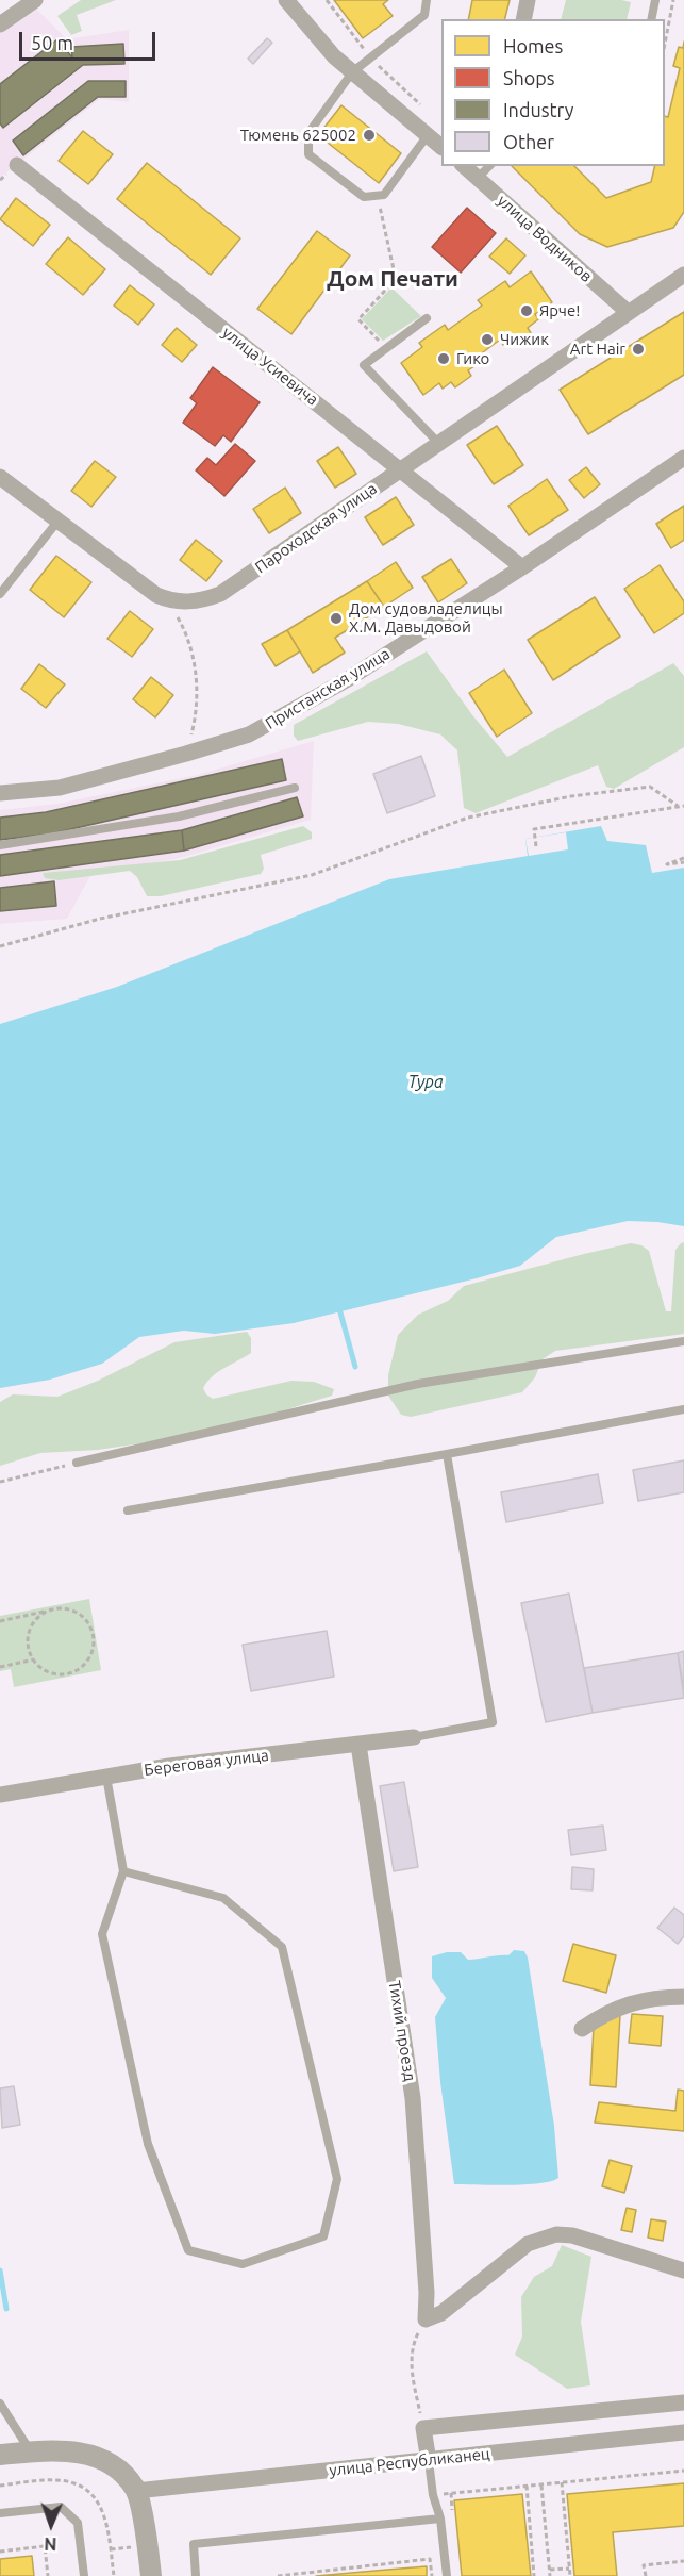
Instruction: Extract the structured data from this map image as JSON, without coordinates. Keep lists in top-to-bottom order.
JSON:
{
  "streets": {
    "street": [
      "улица Водников",
      "улица Усиевича",
      "Пароходская улица",
      "Пристанская улица",
      "Береговая улица",
      "Тихий проезд",
      "улица Республиканец"
    ]
  },
  "crossings": [
    ["улица Водников", "Пароходская улица"],
    ["улица Усиевича", "Пароходская улица"],
    ["улица Усиевича", "Пристанская улица"],
    ["Береговая улица", "Тихий проезд"]
  ],
  "districts": ["Дом Печати"],
  "water": ["Тура"],
  "places": [
    "Тюмень 625002",
    "Ярче!",
    "Чижик",
    "Art Hair",
    "Гико",
    "Дом судовладелицы Х.М. Давыдовой"
  ],
  "legend": [
    "Homes",
    "Shops",
    "Industry",
    "Other"
  ],
  "scale_bar": "50 m",
  "north": "bottom"
}
